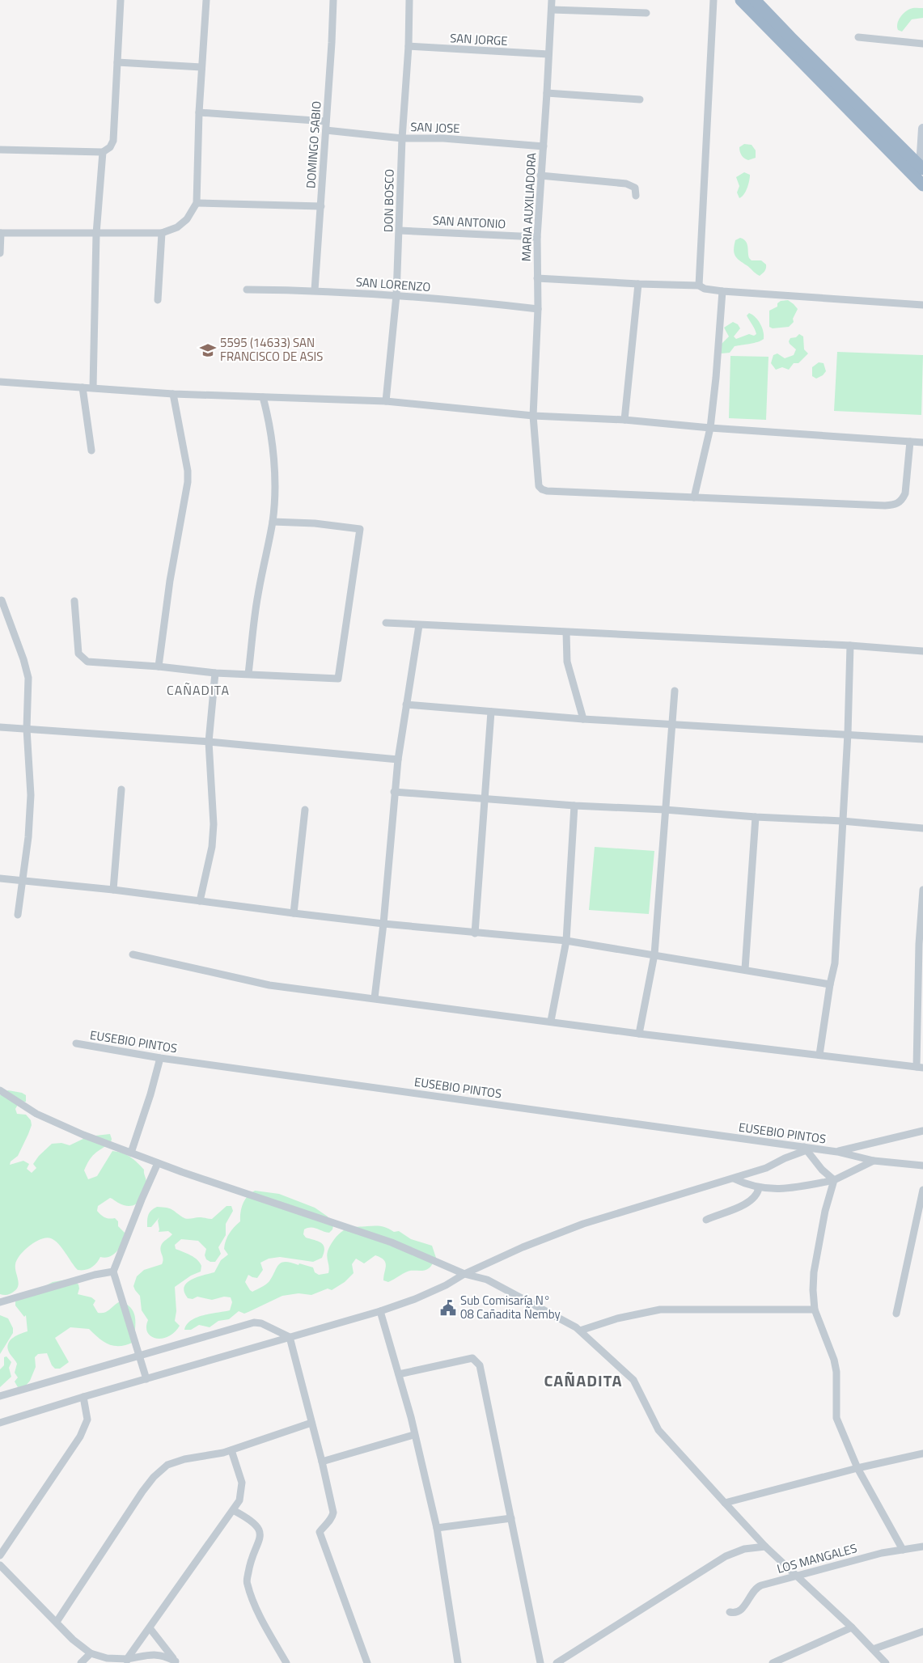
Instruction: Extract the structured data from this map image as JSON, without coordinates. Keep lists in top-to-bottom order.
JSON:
{
  "streets": {
    "street": [
      "SAN JORGE",
      "SAN JOSE",
      "DOMINGO SABIO",
      "DON BOSCO",
      "MARIA AUXILIADORA",
      "SAN ANTONIO",
      "SAN LORENZO",
      "EUSEBIO PINTOS",
      "LOS MANGALES"
    ]
  },
  "crossings": [
    ["SAN JORGE", "DON BOSCO"],
    ["SAN JORGE", "MARIA AUXILIADORA"],
    ["SAN JOSE", "DOMINGO SABIO"],
    ["SAN JOSE", "DON BOSCO"],
    ["SAN JOSE", "MARIA AUXILIADORA"],
    ["DOMINGO SABIO", "SAN LORENZO"],
    ["DON BOSCO", "SAN ANTONIO"],
    ["DON BOSCO", "SAN LORENZO"],
    ["MARIA AUXILIADORA", "SAN ANTONIO"],
    ["MARIA AUXILIADORA", "SAN LORENZO"]
  ],
  "districts": ["CAÑADITA", "CAÑADITA"],
  "places": {
    "school or university": ["5595 (14633) SAN FRANCISCO DE ASIS"],
    "public building": ["Sub Comisaría N° 08 Cañadita Ñemby"]
  }
}
